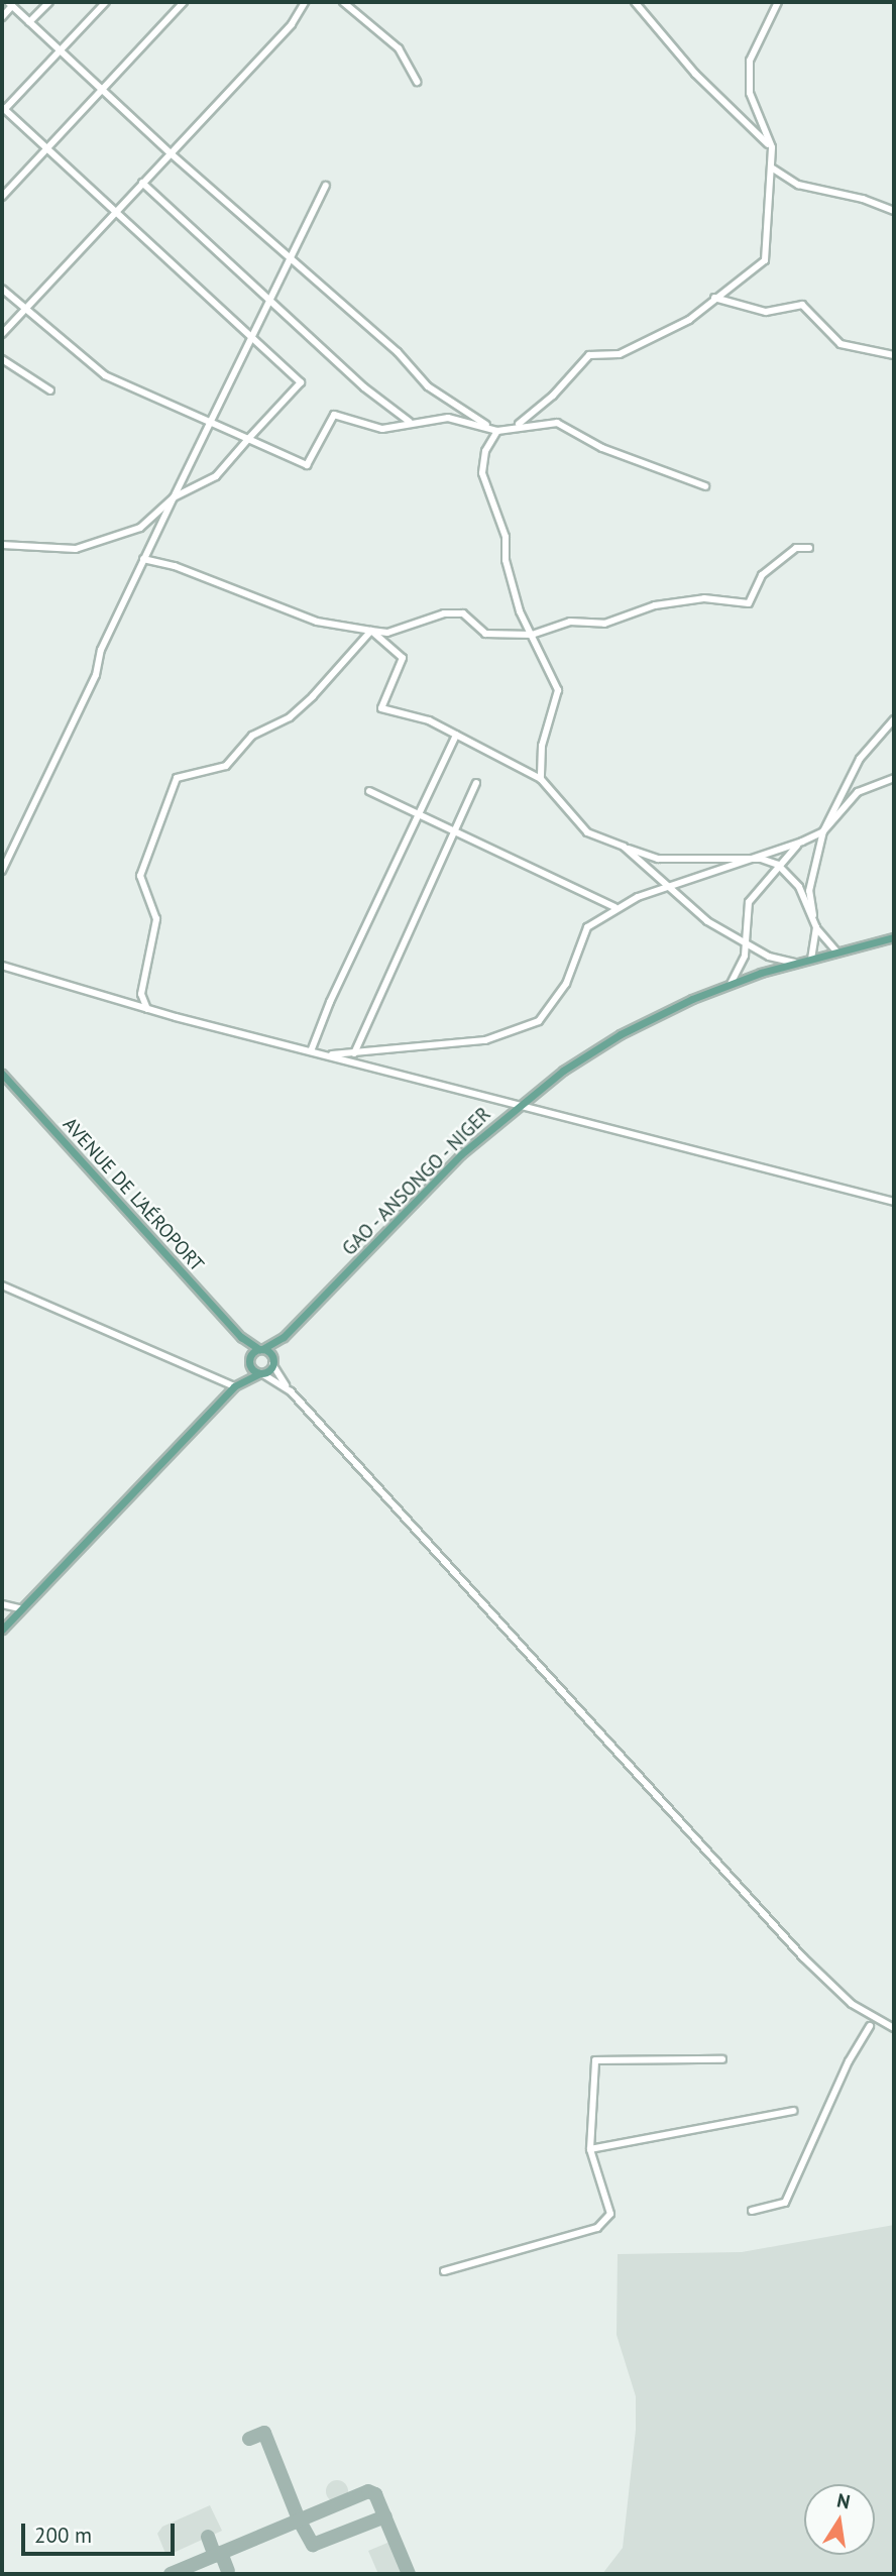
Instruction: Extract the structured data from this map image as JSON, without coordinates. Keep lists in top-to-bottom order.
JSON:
{
  "streets": {
    "main road": ["GAO - ANSONGO - NIGER", "AVENUE DE L'AÉROPORT"]
  },
  "scale_bar": "200 m",
  "north": "top"
}
